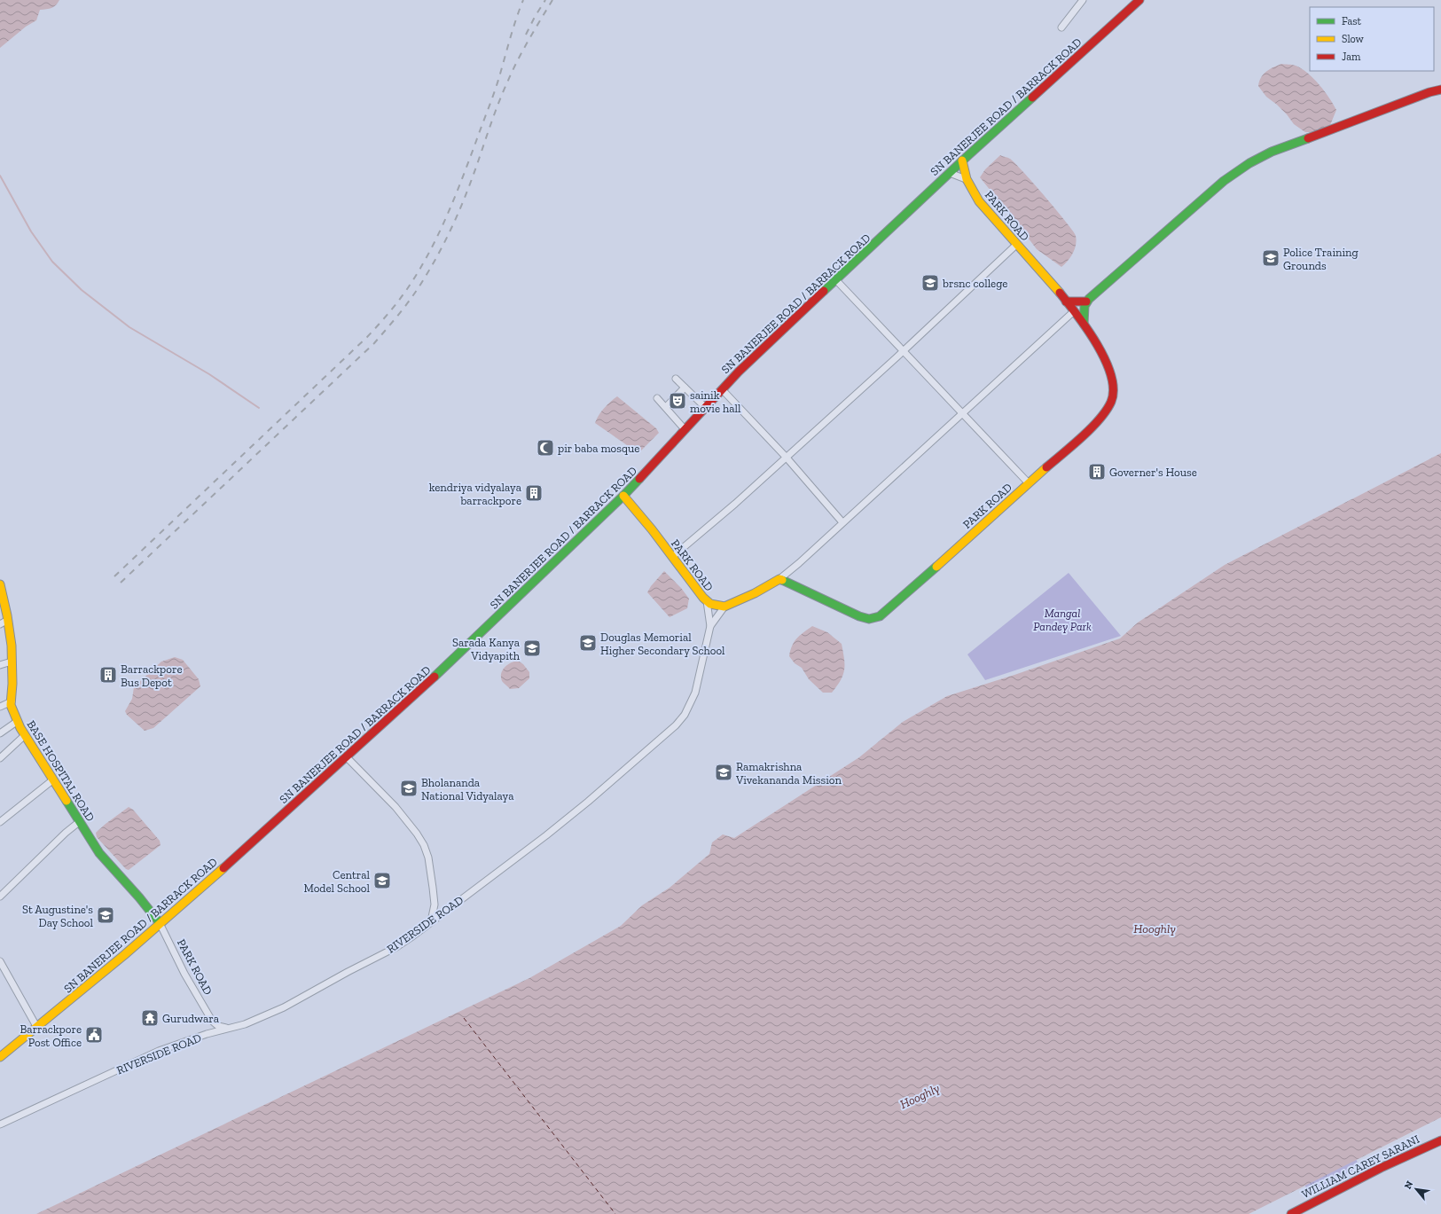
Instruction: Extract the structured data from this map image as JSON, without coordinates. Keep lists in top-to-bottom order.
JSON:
{
  "streets": {
    "street": [
      "SN BANERJEE ROAD / BARRACK ROAD",
      "PARK ROAD",
      "BASE HOSPITAL ROAD",
      "RIVERSIDE ROAD",
      "WILLIAM CAREY SARANI"
    ]
  },
  "crossings": [
    ["SN BANERJEE ROAD / BARRACK ROAD", "PARK ROAD"],
    ["SN BANERJEE ROAD / BARRACK ROAD", "BASE HOSPITAL ROAD"],
    ["PARK ROAD", "BASE HOSPITAL ROAD"],
    ["PARK ROAD", "RIVERSIDE ROAD"]
  ],
  "water": ["Hooghly"],
  "parks": ["Mangal Pandey Park"],
  "places": {
    "school or university": [
      "Police Training Grounds",
      "brsnc college",
      "Douglas Memorial Higher Secondary School",
      "Sarada Kanya Vidyapith",
      "Ramakrishna Vivekananda Mission",
      "Bholananda National Vidyalaya",
      "Central Model School",
      "St Augustine's Day School"
    ],
    "theatre": ["sainik movie hall"],
    "mosque": ["pir baba mosque"],
    "building": ["Governer's House", "kendriya vidyalaya barrackpore", "Barrackpore Bus Depot"],
    "temple": ["Gurudwara"],
    "public building": ["Barrackpore Post Office"]
  },
  "legend": ["Fast", "Slow", "Jam"],
  "north": "top left"
}
